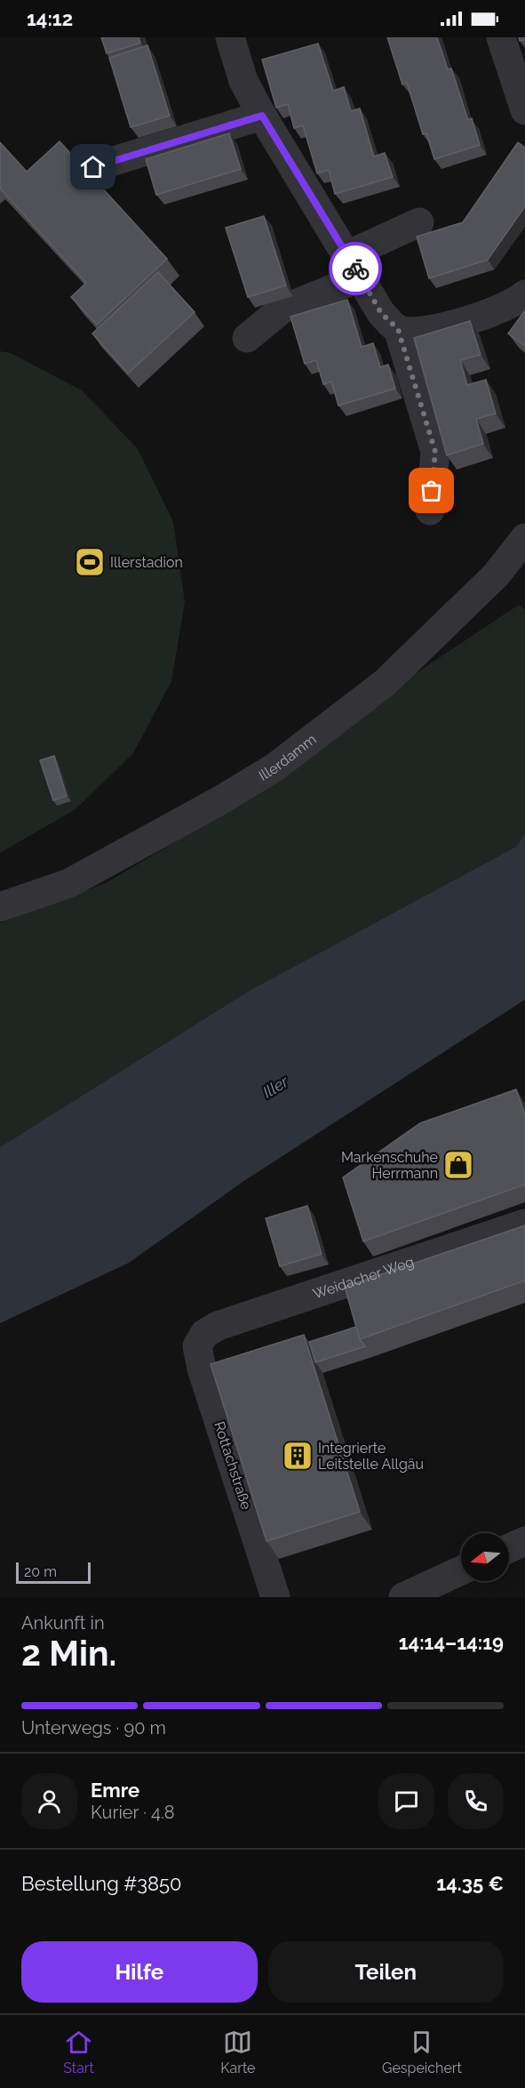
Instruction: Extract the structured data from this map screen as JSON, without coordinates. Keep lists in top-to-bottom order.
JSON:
{
  "streets": {
    "street": ["Illerdamm", "Weidacher Weg", "Rottachstraße"]
  },
  "crossings": [
    ["Weidacher Weg", "Rottachstraße"]
  ],
  "water": ["Iller"],
  "places": {
    "sports": ["Illerstadion"],
    "shop": ["Markenschuhe Herrmann"],
    "building": ["Integrierte Leitstelle Allgäu"]
  },
  "scale_bar": "20 m",
  "north": "left",
  "page": {
    "status": "14:12",
    "scale": "20 m",
    "heading": ["2 Min.", "Ankunft in", "14:14–14:19"],
    "panel": [
      "Emre",
      "Kurier · 4.8",
      "Bestellung #3850",
      "14.35 €"
    ],
    "bar": "Unterwegs · 90 m",
    "buttons": ["Hilfe", "Teilen"],
    "tabs": ["Start", "Karte", "Gespeichert"]
  }
}
